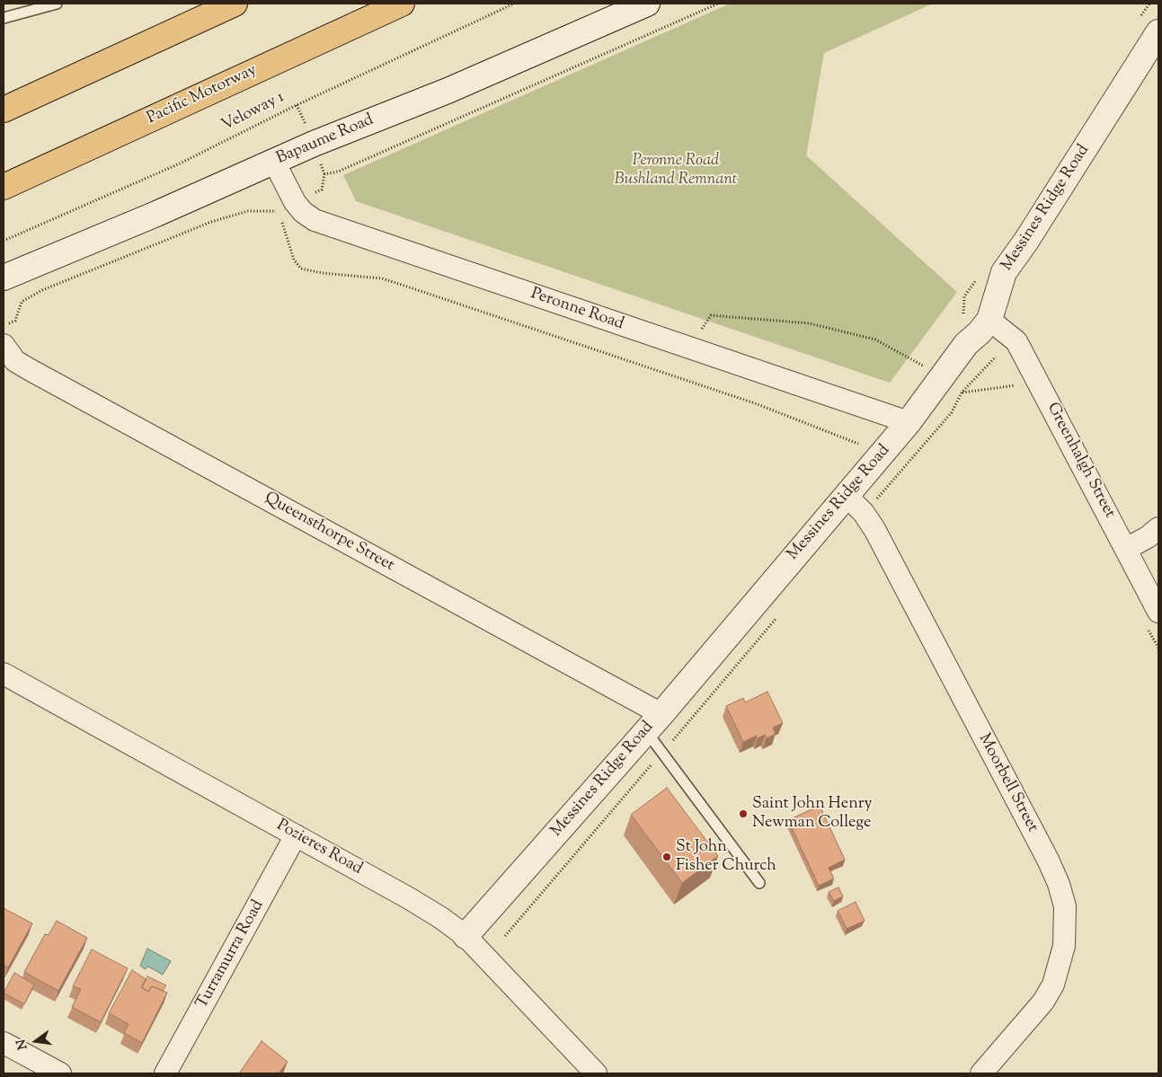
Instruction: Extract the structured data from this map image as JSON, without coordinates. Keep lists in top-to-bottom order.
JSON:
{
  "streets": {
    "highway": ["Pacific Motorway"],
    "street": [
      "Bapaume Road",
      "Messines Ridge Road",
      "Peronne Road",
      "Greenhalgh Street",
      "Queensthorpe Street",
      "Moorbell Street",
      "Pozieres Road",
      "Turramurra Road"
    ],
    "path": ["Veloway 1"]
  },
  "crossings": [
    ["Bapaume Road", "Peronne Road"],
    ["Messines Ridge Road", "Peronne Road"],
    ["Messines Ridge Road", "Greenhalgh Street"],
    ["Messines Ridge Road", "Queensthorpe Street"],
    ["Messines Ridge Road", "Moorbell Street"],
    ["Messines Ridge Road", "Pozieres Road"],
    ["Pozieres Road", "Turramurra Road"]
  ],
  "parks": ["Peronne Road Bushland Remnant"],
  "places": ["Saint John Henry Newman College", "St John Fisher Church"],
  "north": "left"
}
